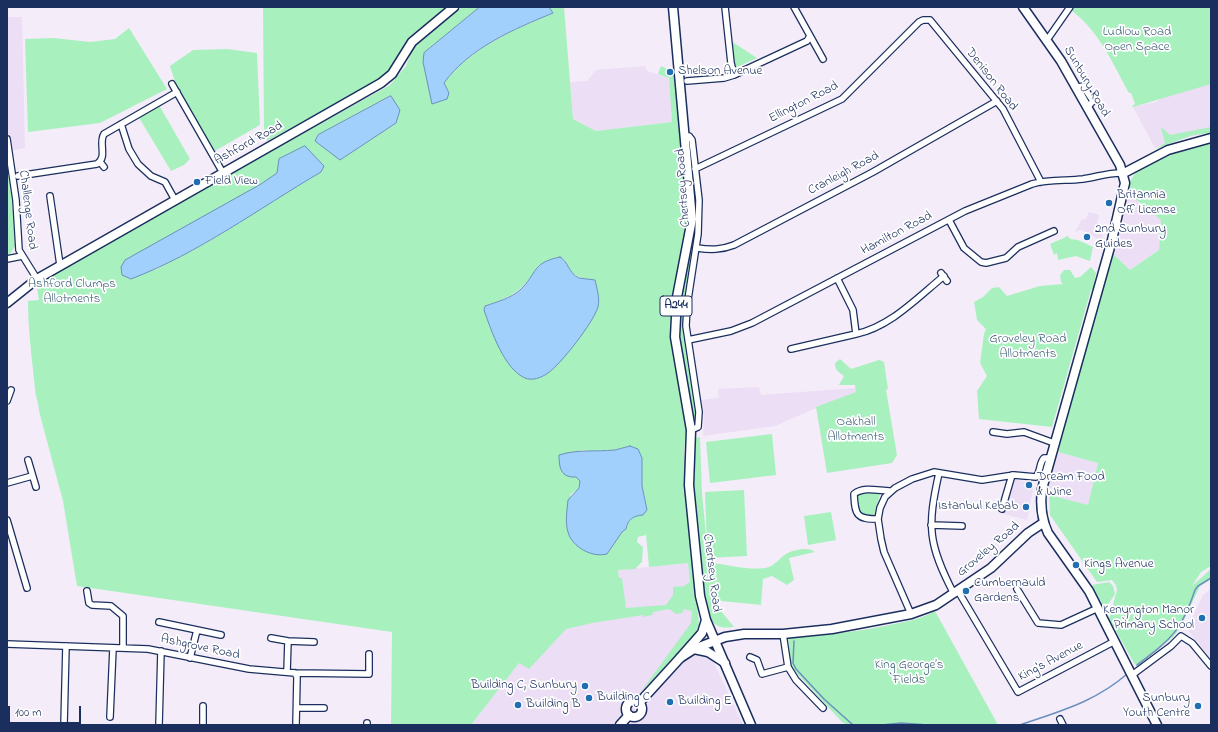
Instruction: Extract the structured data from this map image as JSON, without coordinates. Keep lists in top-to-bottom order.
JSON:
{
  "streets": {
    "street": [
      "Denison Road",
      "Sunbury Road",
      "Ellington Road",
      "Ashford Road",
      "Cranleigh Road",
      "Chertsey Road",
      "Challenge Road",
      "Hamilton Road",
      "A244",
      "Groveley Road",
      "Ashgrove Road",
      "King's Avenue"
    ]
  },
  "crossings": [
    ["Denison Road", "Ellington Road"],
    ["Denison Road", "Cranleigh Road"],
    ["Denison Road", "Hamilton Road"],
    ["Sunbury Road", "Hamilton Road"],
    ["Ellington Road", "Chertsey Road"],
    ["Ashford Road", "Challenge Road"],
    ["Cranleigh Road", "Chertsey Road"],
    ["Chertsey Road", "Hamilton Road"],
    ["Chertsey Road", "A244"],
    ["Chertsey Road", "Groveley Road"],
    ["A244", "Groveley Road"],
    ["Groveley Road", "King's Avenue"]
  ],
  "parks": [
    "Ludlow Road Open Space",
    "Ashford Clumps Allotments",
    "Groveley Road Allotments",
    "Oakhall Allotments",
    "King George’s Fields"
  ],
  "places": [
    "Shelson Avenue",
    "Field View",
    "Britannia Off License",
    "2nd Sunbury Guides",
    "Dream Food & Wine",
    "Istanbul Kebab",
    "Kings Avenue",
    "Cumbernauld Gardens",
    "Kenyngton Manor Primary School",
    "Building C, Sunbury",
    "Building C",
    "Building E",
    "Building B",
    "Sunbury Youth Centre"
  ],
  "scale_bar": "100 m"
}
